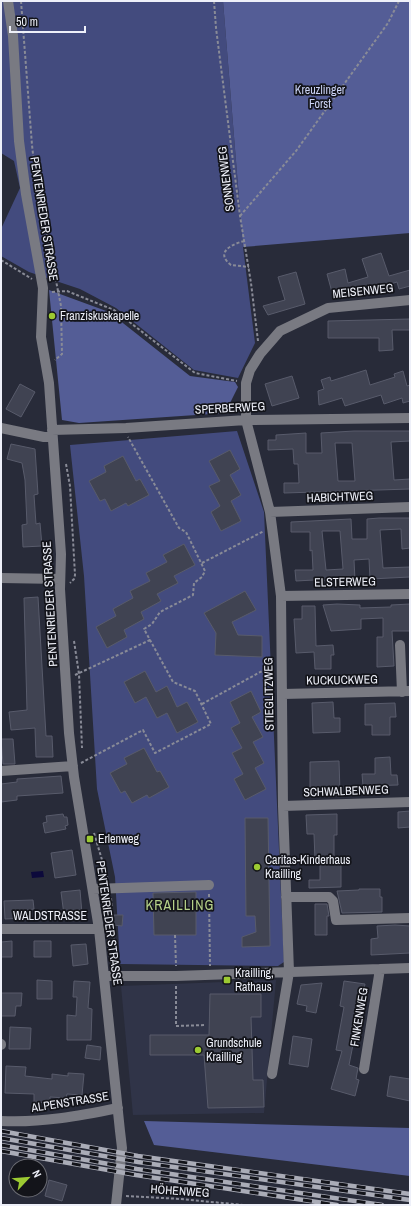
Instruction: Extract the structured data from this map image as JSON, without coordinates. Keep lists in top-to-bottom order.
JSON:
{
  "streets": {
    "street": [
      "PENTENRIEDER STRASSE",
      "MEISENWEG",
      "SPERBERWEG",
      "HABICHTWEG",
      "ELSTERWEG",
      "KUCKUCKWEG",
      "STIEGLITZWEG",
      "SCHWALBENWEG",
      "WALDSTRASSE",
      "FINKENWEG",
      "ALPENSTRASSE"
    ],
    "path": ["SONNENWEG", "HÖHENWEG"]
  },
  "crossings": [
    ["SONNENWEG", "MEISENWEG"],
    ["PENTENRIEDER STRASSE", "SPERBERWEG"],
    ["PENTENRIEDER STRASSE", "WALDSTRASSE"],
    ["PENTENRIEDER STRASSE", "ALPENSTRASSE"],
    ["PENTENRIEDER STRASSE", "HÖHENWEG"],
    ["MEISENWEG", "SPERBERWEG"],
    ["MEISENWEG", "STIEGLITZWEG"],
    ["SPERBERWEG", "STIEGLITZWEG"],
    ["HABICHTWEG", "STIEGLITZWEG"],
    ["ELSTERWEG", "STIEGLITZWEG"],
    ["KUCKUCKWEG", "STIEGLITZWEG"],
    ["STIEGLITZWEG", "SCHWALBENWEG"]
  ],
  "districts": ["KRAILLING"],
  "parks": ["Kreuzlinger Forst"],
  "places": {
    "other": ["Franziskuskapelle", "Caritas-Kinderhaus Krailling", "Grundschule Krailling"],
    "transit": ["Erlenweg", "Krailling, Rathaus"]
  },
  "scale_bar": "50 m",
  "north": "top right"
}
